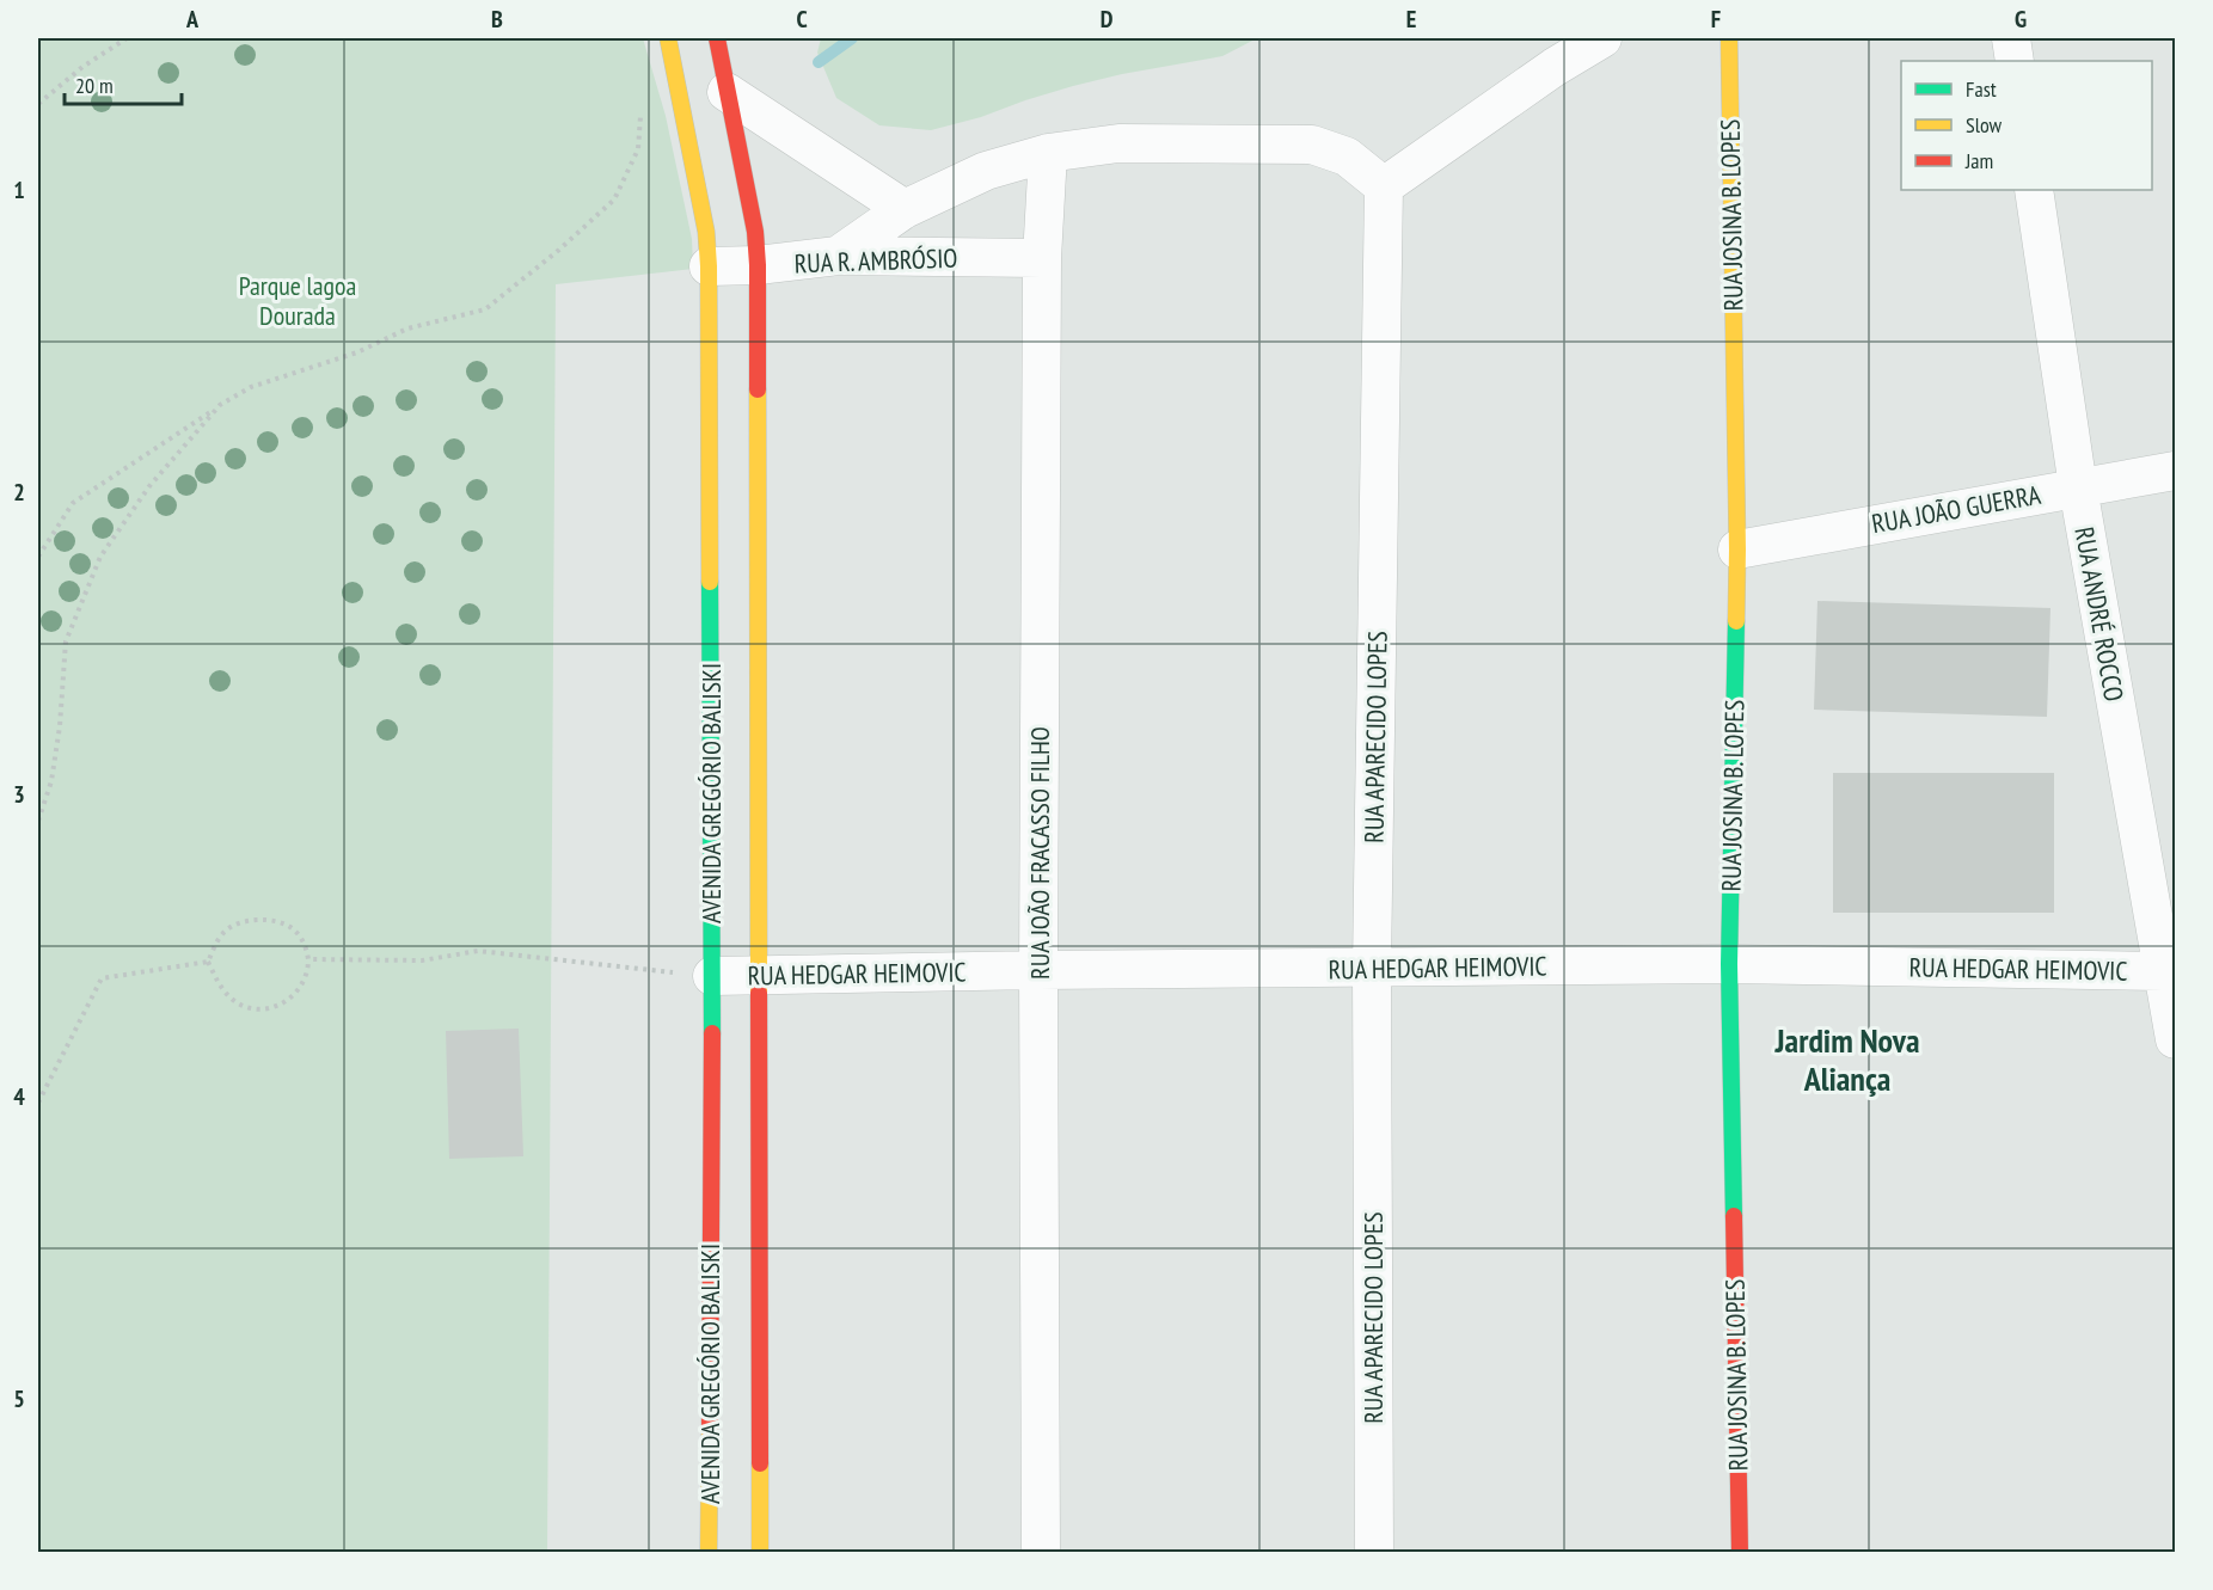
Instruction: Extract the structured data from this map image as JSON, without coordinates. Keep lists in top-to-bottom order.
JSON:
{
  "streets": {
    "street": [
      "RUA JOSINA B. LOPES",
      "RUA R. AMBRÓSIO",
      "RUA JOÃO GUERRA",
      "RUA ANDRÉ ROCCO",
      "RUA APARECIDO LOPES",
      "AVENIDA GREGÓRIO BALISKI",
      "RUA JOÃO FRACASSO FILHO",
      "RUA HEDGAR HEIMOVIC"
    ]
  },
  "crossings": [
    ["RUA JOSINA B. LOPES", "RUA JOÃO GUERRA"],
    ["RUA JOSINA B. LOPES", "RUA HEDGAR HEIMOVIC"],
    ["RUA R. AMBRÓSIO", "AVENIDA GREGÓRIO BALISKI"],
    ["RUA R. AMBRÓSIO", "RUA JOÃO FRACASSO FILHO"],
    ["RUA JOÃO GUERRA", "RUA ANDRÉ ROCCO"],
    ["RUA ANDRÉ ROCCO", "RUA HEDGAR HEIMOVIC"],
    ["RUA APARECIDO LOPES", "RUA HEDGAR HEIMOVIC"],
    ["AVENIDA GREGÓRIO BALISKI", "RUA HEDGAR HEIMOVIC"],
    ["RUA JOÃO FRACASSO FILHO", "RUA HEDGAR HEIMOVIC"]
  ],
  "districts": ["Jardim Nova Aliança"],
  "parks": ["Parque lagoa Dourada"],
  "legend": ["Fast", "Slow", "Jam"],
  "scale_bar": "20 m",
  "grid": {
    "columns": [
      "A",
      "B",
      "C",
      "D",
      "E",
      "F",
      "G"
    ],
    "rows": [
      "1",
      "2",
      "3",
      "4",
      "5"
    ]
  }
}
